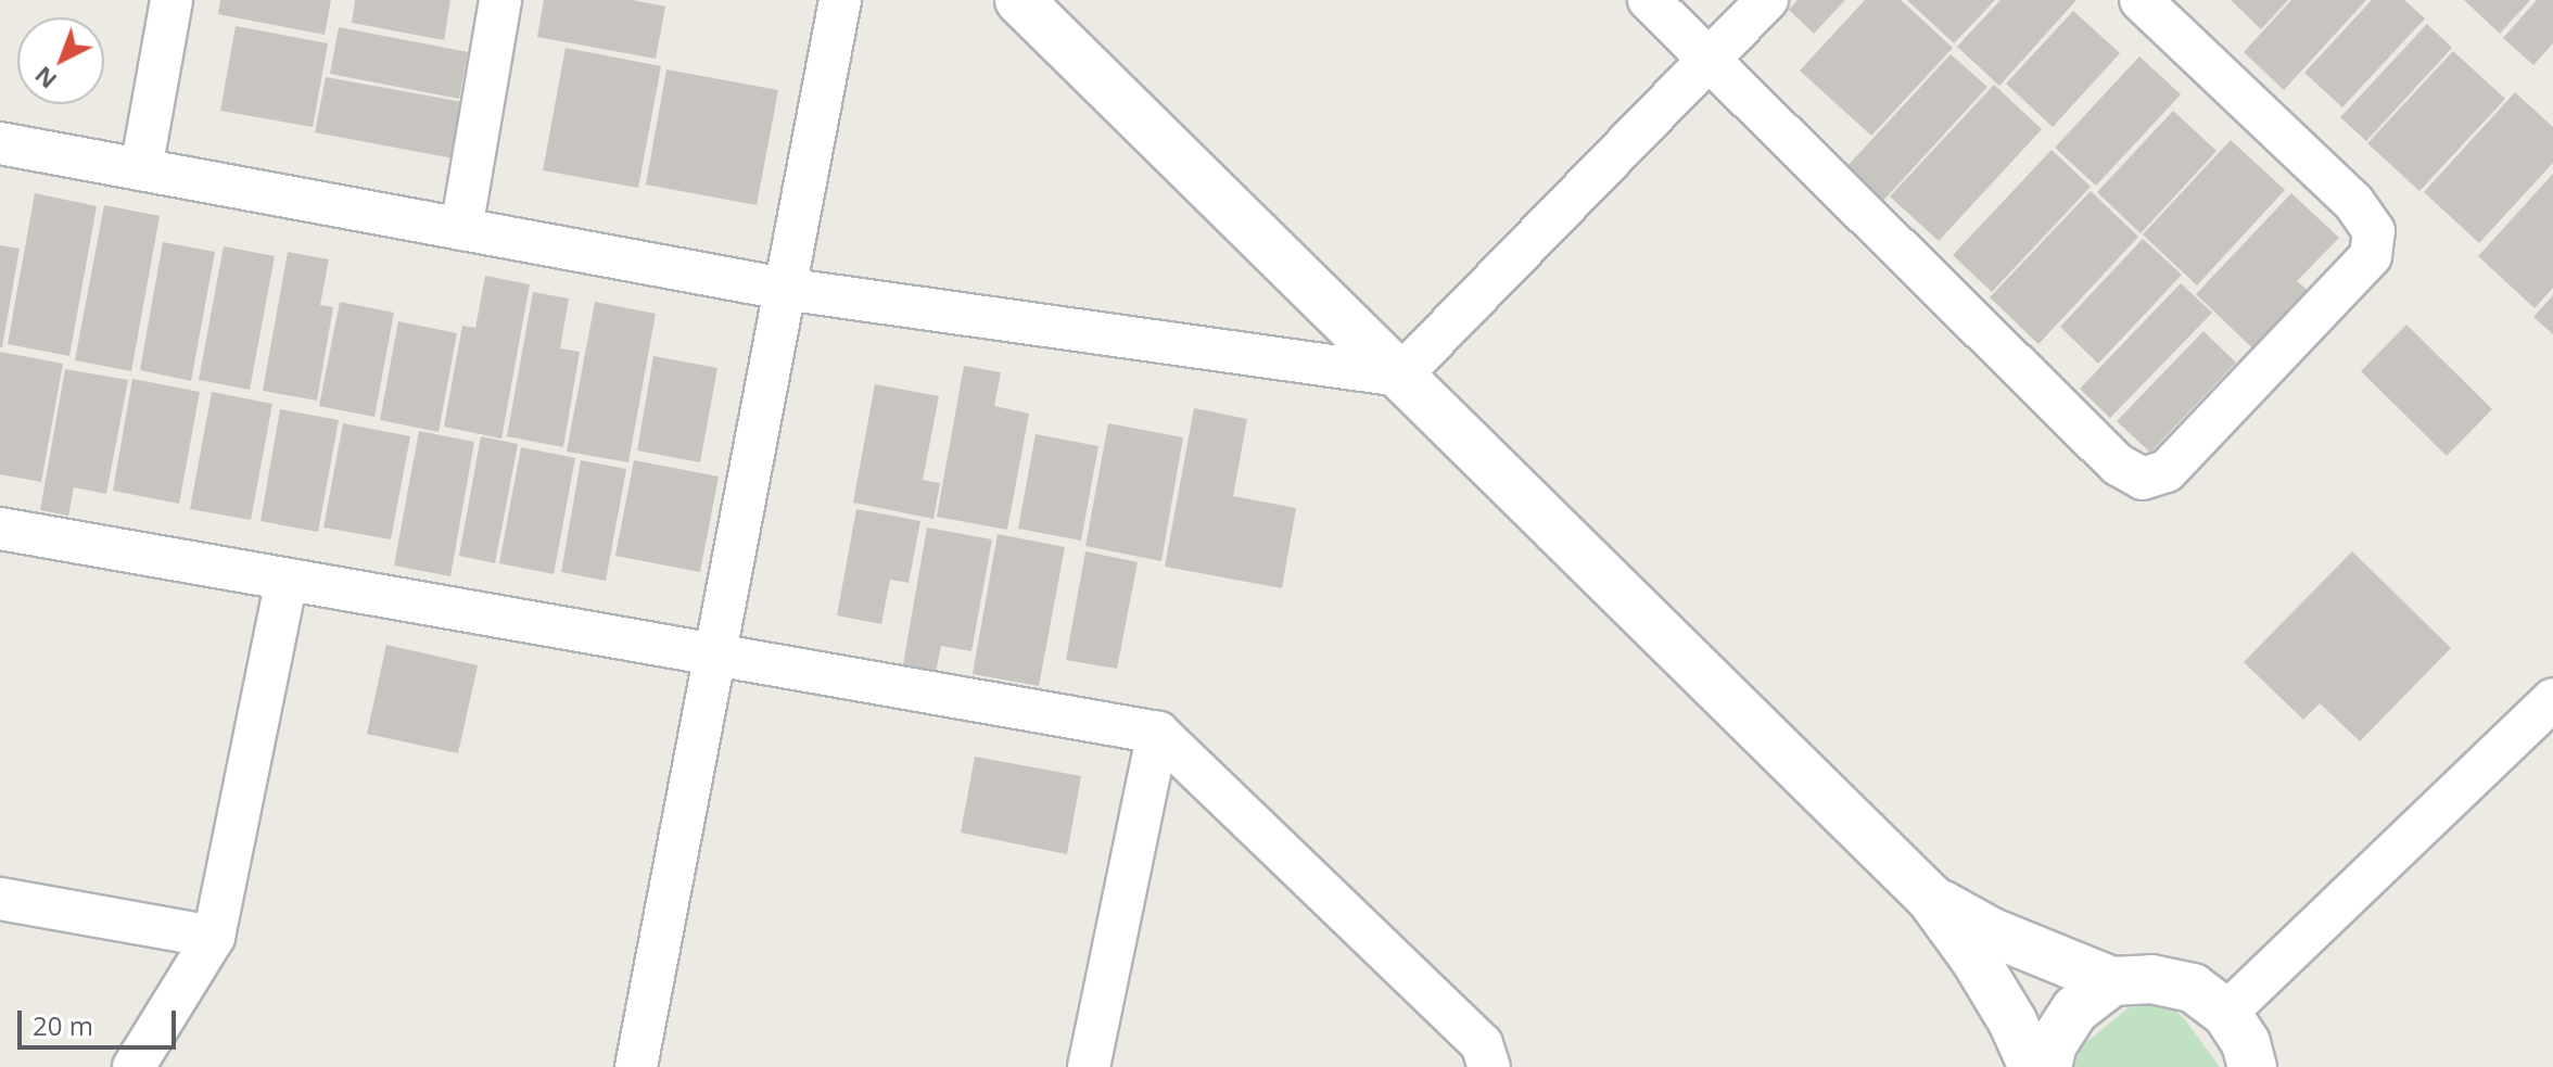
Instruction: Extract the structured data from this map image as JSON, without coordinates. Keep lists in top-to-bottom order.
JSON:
{
  "scale_bar": "20 m",
  "north": "bottom left"
}
